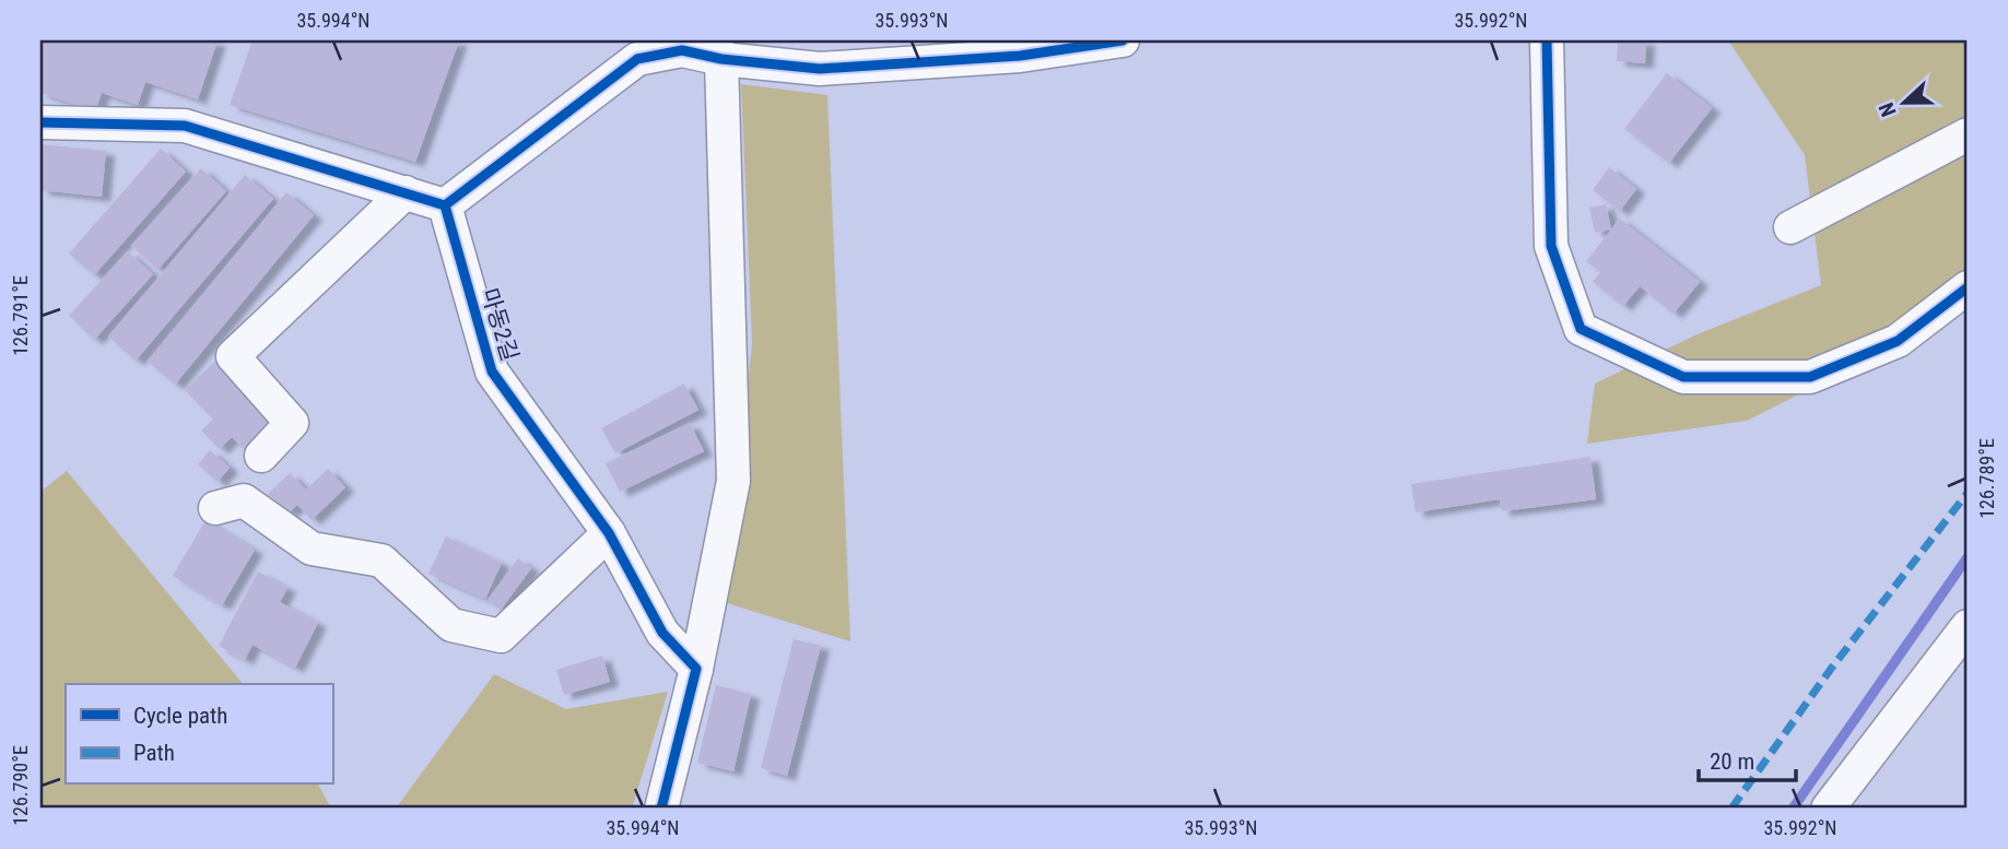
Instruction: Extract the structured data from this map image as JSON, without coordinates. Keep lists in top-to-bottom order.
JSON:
{
  "streets": {
    "street": ["마동2길"]
  },
  "legend": ["Cycle path", "Path"],
  "scale_bar": "20 m",
  "north": "left",
  "coordinates": [
    "35.994°N",
    "35.993°N",
    "35.992°N",
    "126.791°E",
    "126.789°E",
    "126.790°E"
  ]
}
